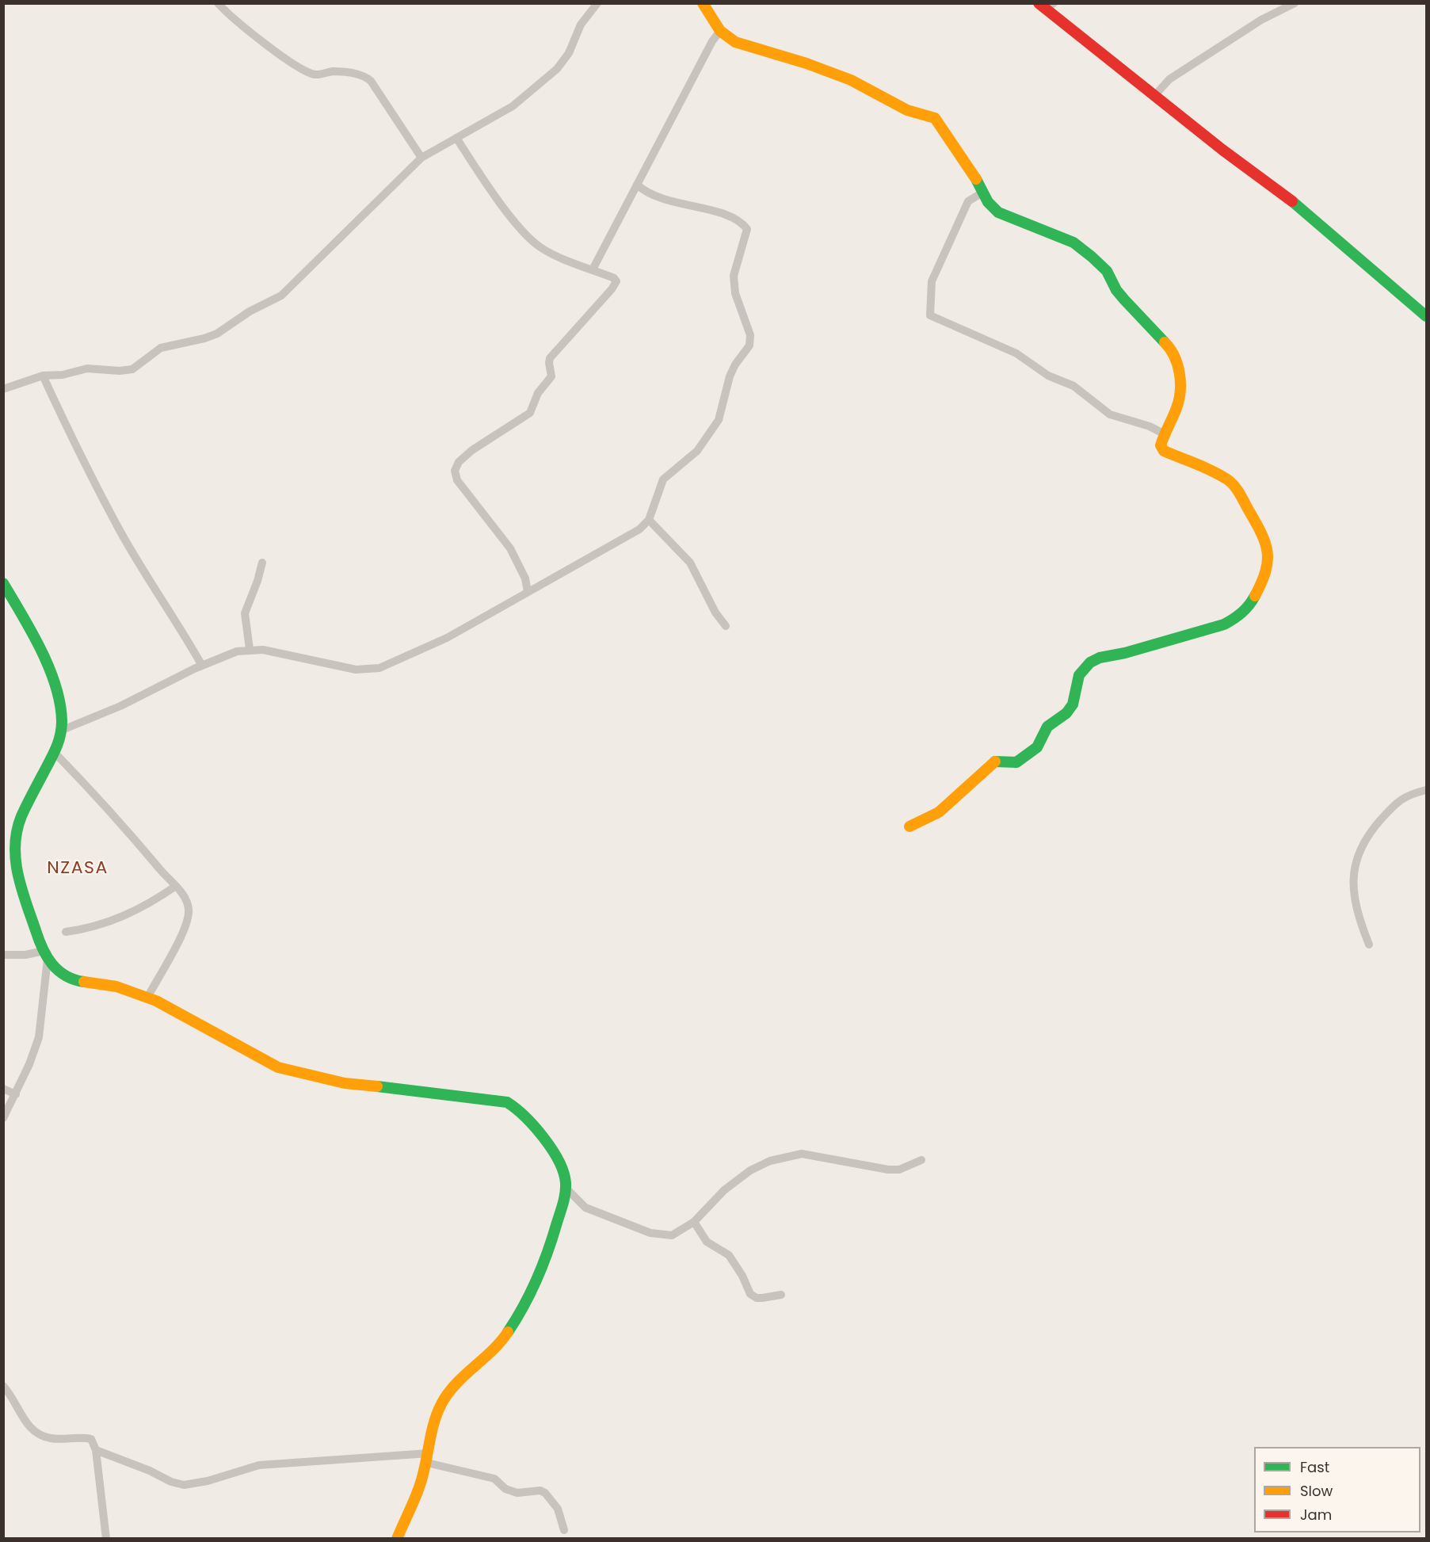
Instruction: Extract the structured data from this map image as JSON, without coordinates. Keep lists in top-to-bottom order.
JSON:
{
  "districts": ["NZASA"],
  "legend": ["Fast", "Slow", "Jam"]
}
